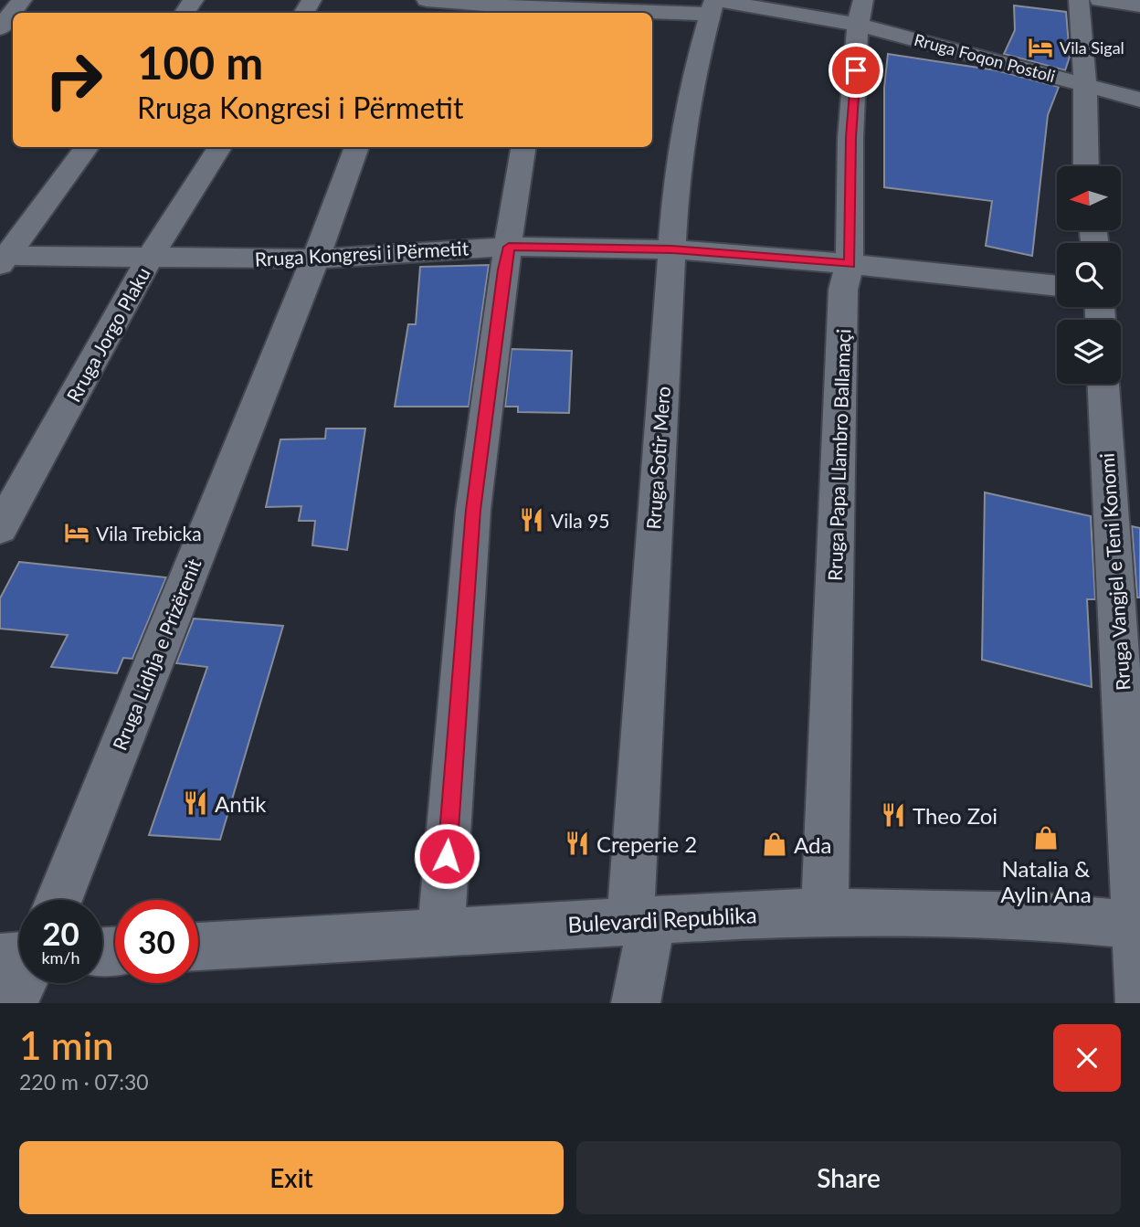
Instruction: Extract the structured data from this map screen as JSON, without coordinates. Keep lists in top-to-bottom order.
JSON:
{
  "streets": {
    "street": [
      "Rruga Foqon Postoli",
      "Rruga Kongresi i Përmetit",
      "Rruga Jorgo Plaku",
      "Rruga Papa Llambro Ballamaçi",
      "Rruga Sotir Mero",
      "Rruga Vangjel e Teni Konomi",
      "Rruga Lidhja e Prizërenit",
      "Bulevardi Republika"
    ]
  },
  "crossings": [
    ["Rruga Foqon Postoli", "Rruga Papa Llambro Ballamaçi"],
    ["Rruga Foqon Postoli", "Rruga Sotir Mero"],
    ["Rruga Kongresi i Përmetit", "Rruga Jorgo Plaku"],
    ["Rruga Kongresi i Përmetit", "Rruga Papa Llambro Ballamaçi"],
    ["Rruga Kongresi i Përmetit", "Rruga Sotir Mero"],
    ["Rruga Kongresi i Përmetit", "Rruga Lidhja e Prizërenit"],
    ["Rruga Papa Llambro Ballamaçi", "Bulevardi Republika"],
    ["Rruga Sotir Mero", "Bulevardi Republika"],
    ["Rruga Vangjel e Teni Konomi", "Bulevardi Republika"]
  ],
  "places": {
    "hotel": ["Vila Sigal", "Vila Trebicka"],
    "restaurant": [
      "Vila 95",
      "Antik",
      "Theo Zoi",
      "Creperie 2"
    ],
    "shop": ["Natalia & Aylin Ana", "Ada"]
  },
  "north": "left",
  "page": {
    "turn": ["100 m", "Rruga Kongresi i Përmetit"],
    "speed": "20 km/h",
    "limit": "30",
    "heading": ["1 min", "220 m · 07:30"],
    "buttons": ["Exit", "Share"]
  }
}
